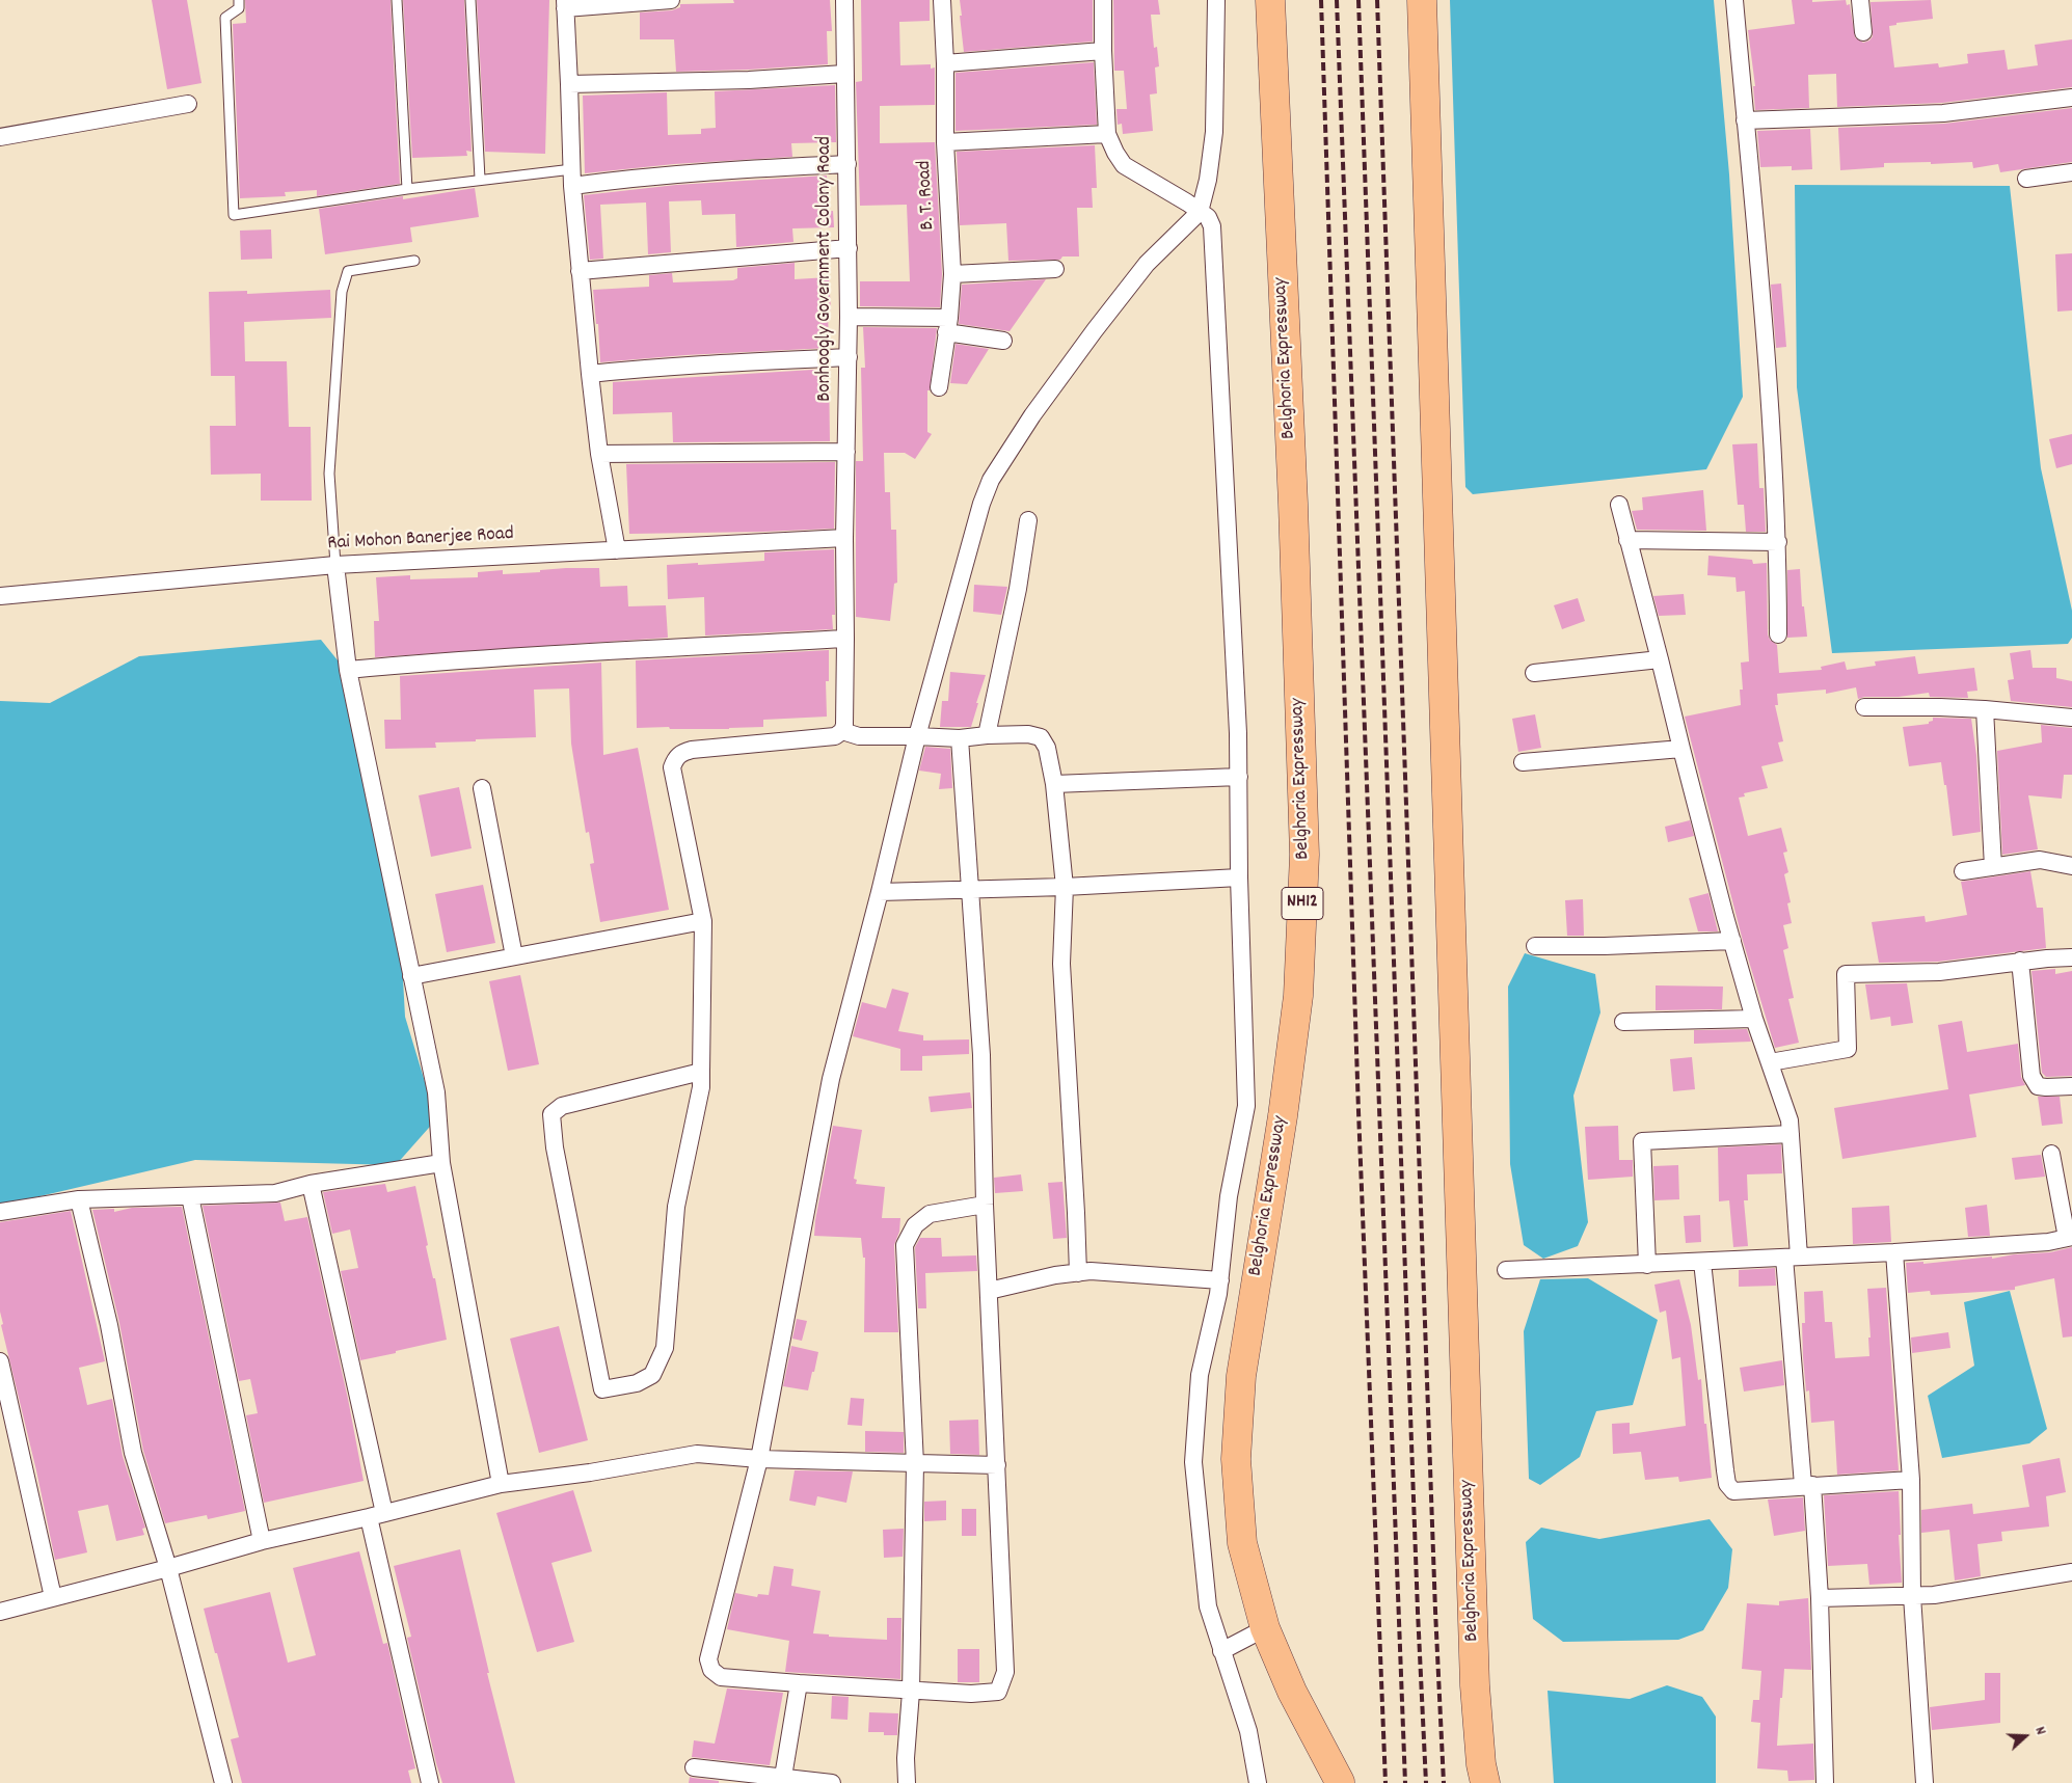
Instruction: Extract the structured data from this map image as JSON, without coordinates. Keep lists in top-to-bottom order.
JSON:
{
  "streets": {
    "highway": ["Belghoria Expressway", "NH12"],
    "street": ["B. T. Road", "Bonhoogly Government Colony Road", "Rai Mohon Banerjee Road"]
  },
  "crossings": [
    ["Bonhoogly Government Colony Road", "Rai Mohon Banerjee Road"]
  ],
  "north": "right"
}
